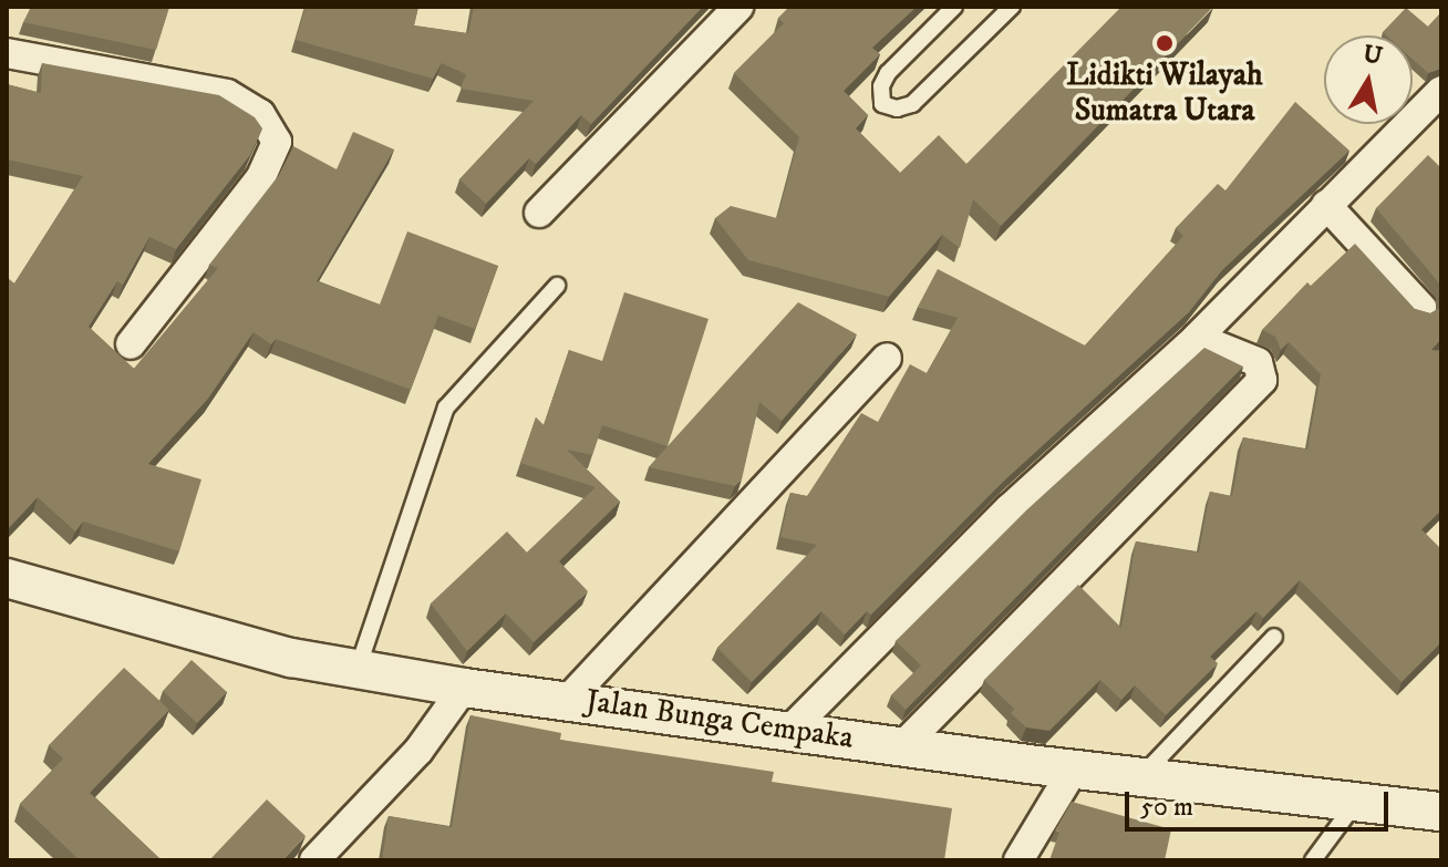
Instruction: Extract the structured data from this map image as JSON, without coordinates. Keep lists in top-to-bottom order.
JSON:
{
  "streets": {
    "street": ["Jalan Bunga Cempaka"]
  },
  "places": ["Lidikti Wilayah Sumatra Utara"],
  "scale_bar": "50 m",
  "north": "top"
}
